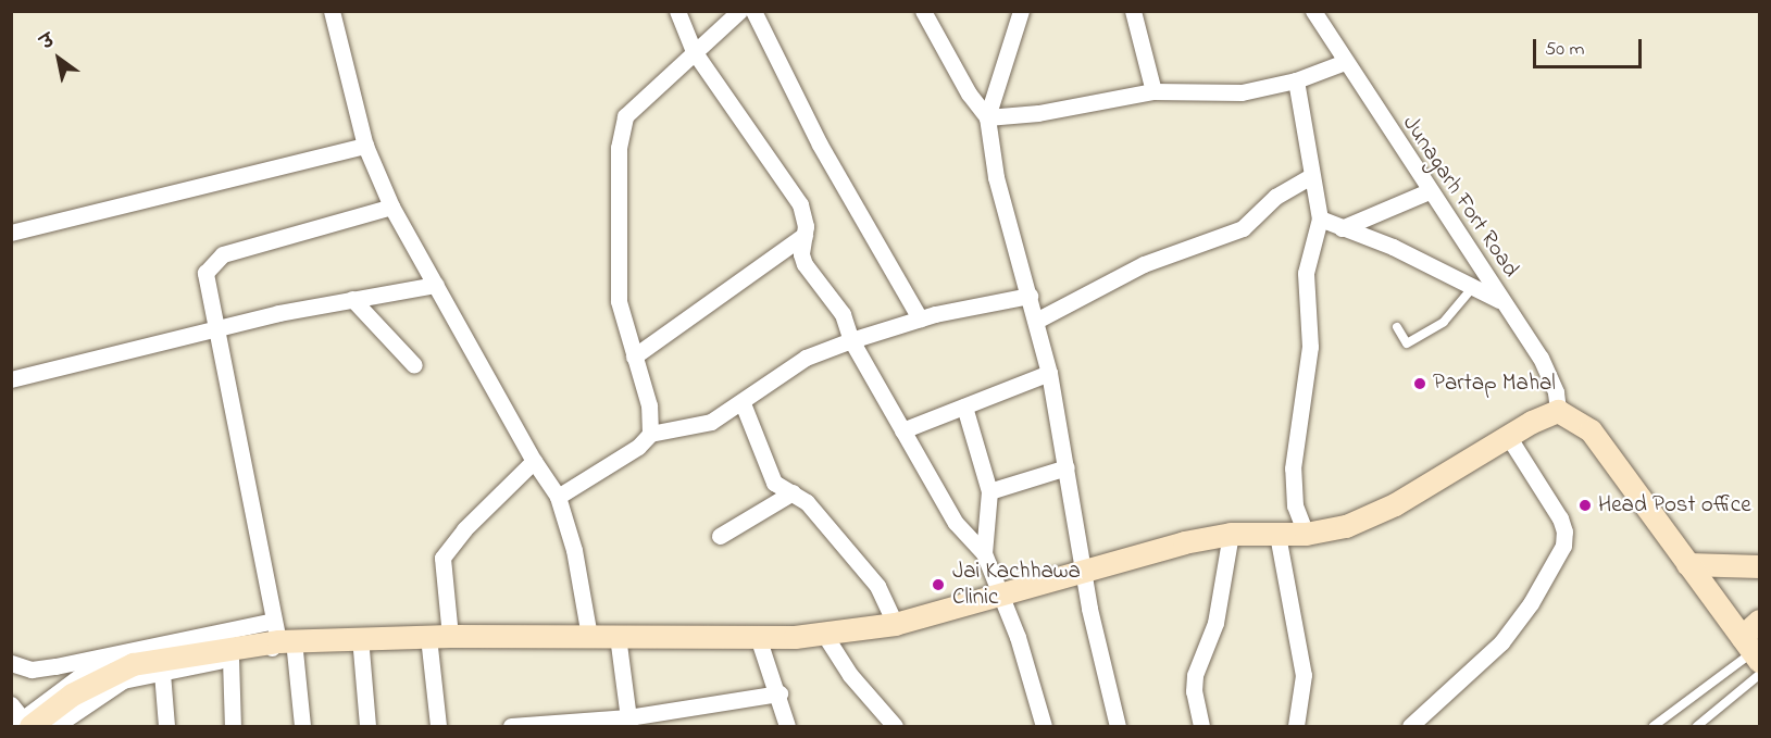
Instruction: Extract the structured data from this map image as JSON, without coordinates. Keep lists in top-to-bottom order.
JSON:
{
  "streets": {
    "street": ["Junagarh Fort Road"]
  },
  "places": ["Partap Mahal", "Head Post office", "Jai Kachhawa Clinic"],
  "scale_bar": "50 m",
  "north": "top left"
}
